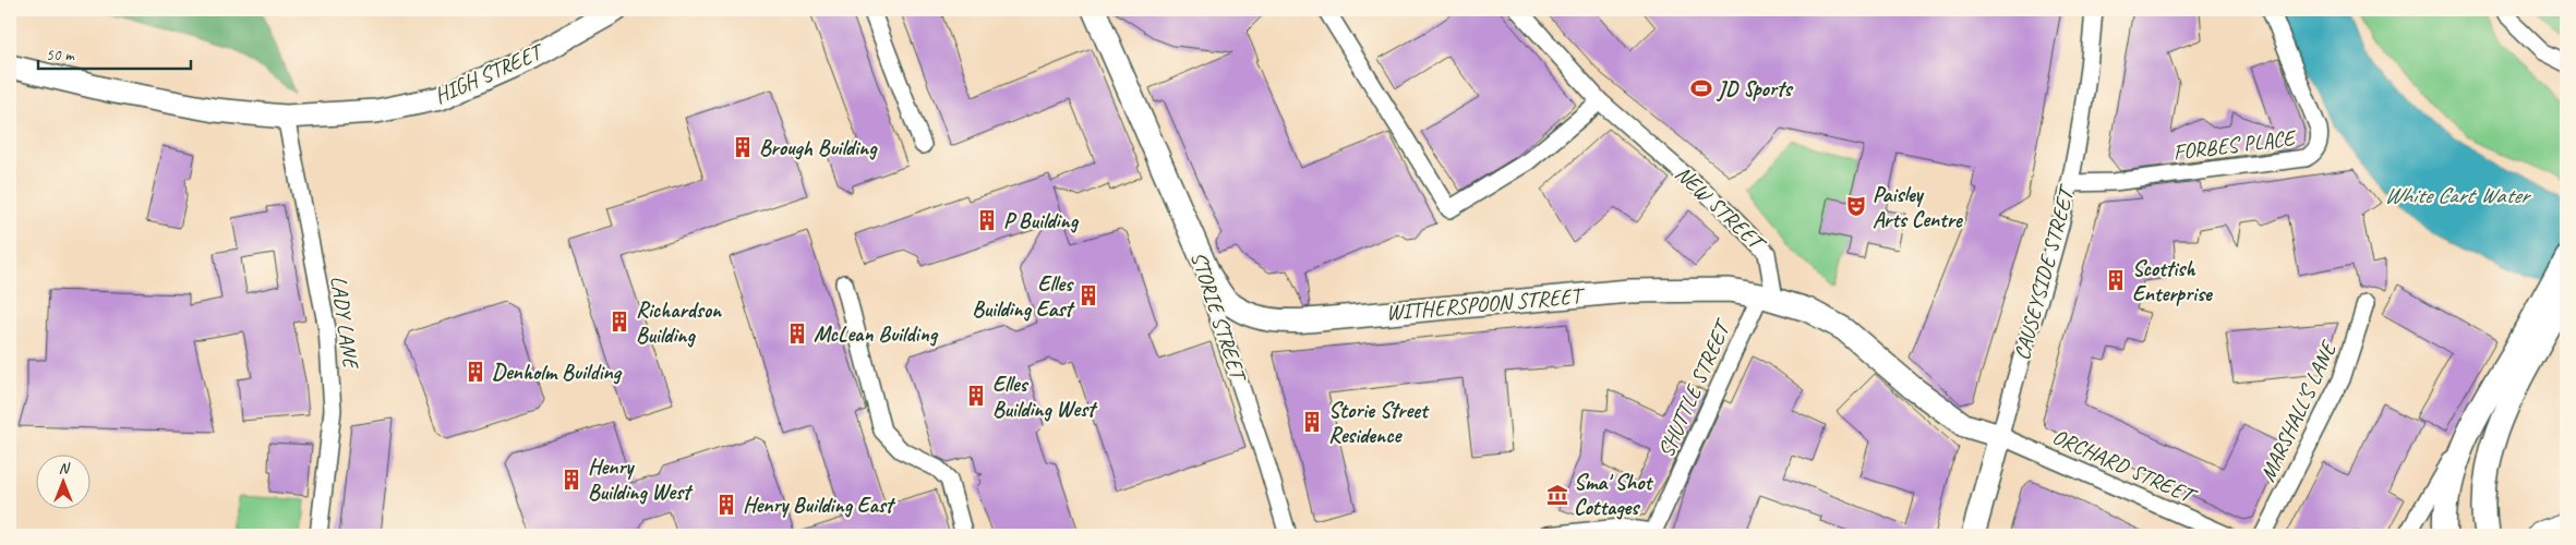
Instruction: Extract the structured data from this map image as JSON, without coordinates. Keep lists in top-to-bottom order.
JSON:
{
  "streets": {
    "street": [
      "HIGH STREET",
      "FORBES PLACE",
      "NEW STREET",
      "CAUSEYSIDE STREET",
      "WITHERSPOON STREET",
      "STORIE STREET",
      "LADY LANE",
      "SHUTTLE STREET",
      "MARSHALL'S LANE",
      "ORCHARD STREET"
    ]
  },
  "crossings": [
    ["HIGH STREET", "LADY LANE"],
    ["FORBES PLACE", "CAUSEYSIDE STREET"],
    ["NEW STREET", "WITHERSPOON STREET"],
    ["NEW STREET", "SHUTTLE STREET"],
    ["CAUSEYSIDE STREET", "ORCHARD STREET"],
    ["WITHERSPOON STREET", "STORIE STREET"],
    ["WITHERSPOON STREET", "SHUTTLE STREET"]
  ],
  "water": ["White Cart Water"],
  "places": {
    "sports": ["JD Sports"],
    "building": [
      "Brough Building",
      "P Building",
      "Scottish Enterprise",
      "Elles Building East",
      "Richardson Building",
      "McLean Building",
      "Denholm Building",
      "Elles Building West",
      "Storie Street Residence",
      "Henry Building West",
      "Henry Building East"
    ],
    "theatre": ["Paisley Arts Centre"],
    "museum": ["Sma' Shot Cottages"]
  },
  "scale_bar": "50 m",
  "north": "top"
}
